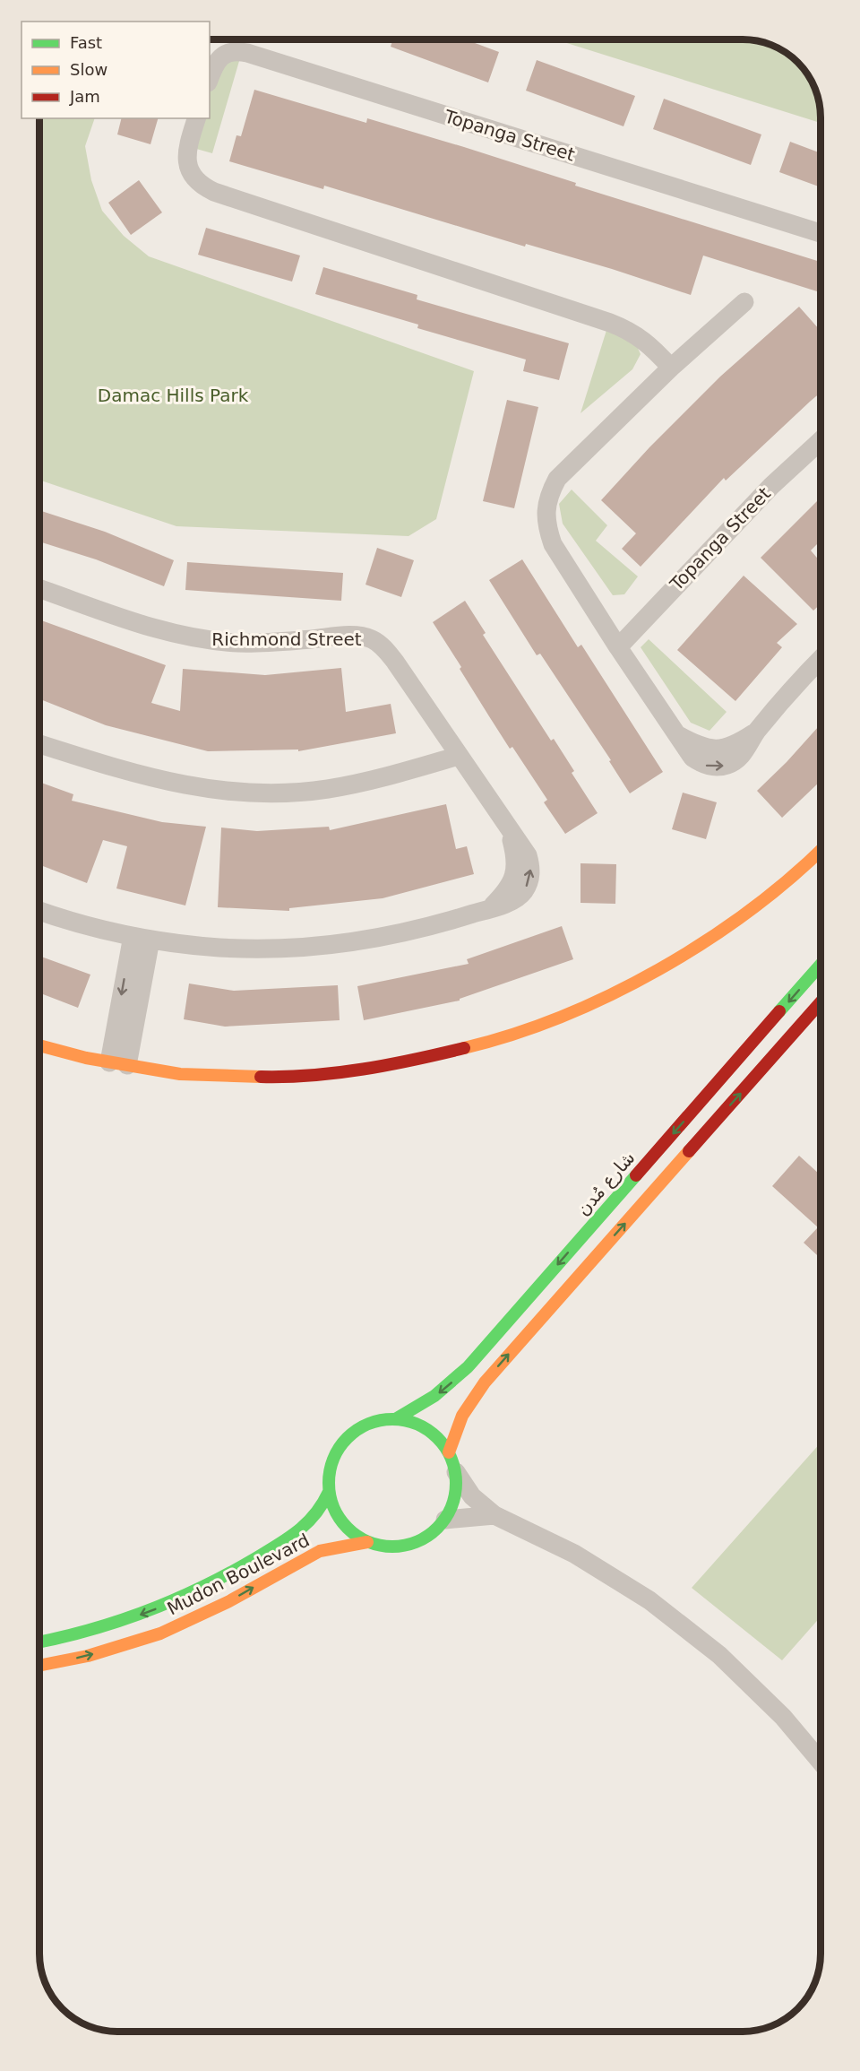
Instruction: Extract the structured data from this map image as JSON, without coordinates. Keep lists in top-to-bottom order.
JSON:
{
  "streets": {
    "street": [
      "Topanga Street",
      "Richmond Street",
      "شارع مُدن",
      "Mudon Boulevard"
    ]
  },
  "crossings": [
    ["شارع مُدن", "Mudon Boulevard"]
  ],
  "parks": ["Damac Hills Park"],
  "legend": ["Fast", "Slow", "Jam"]
}
